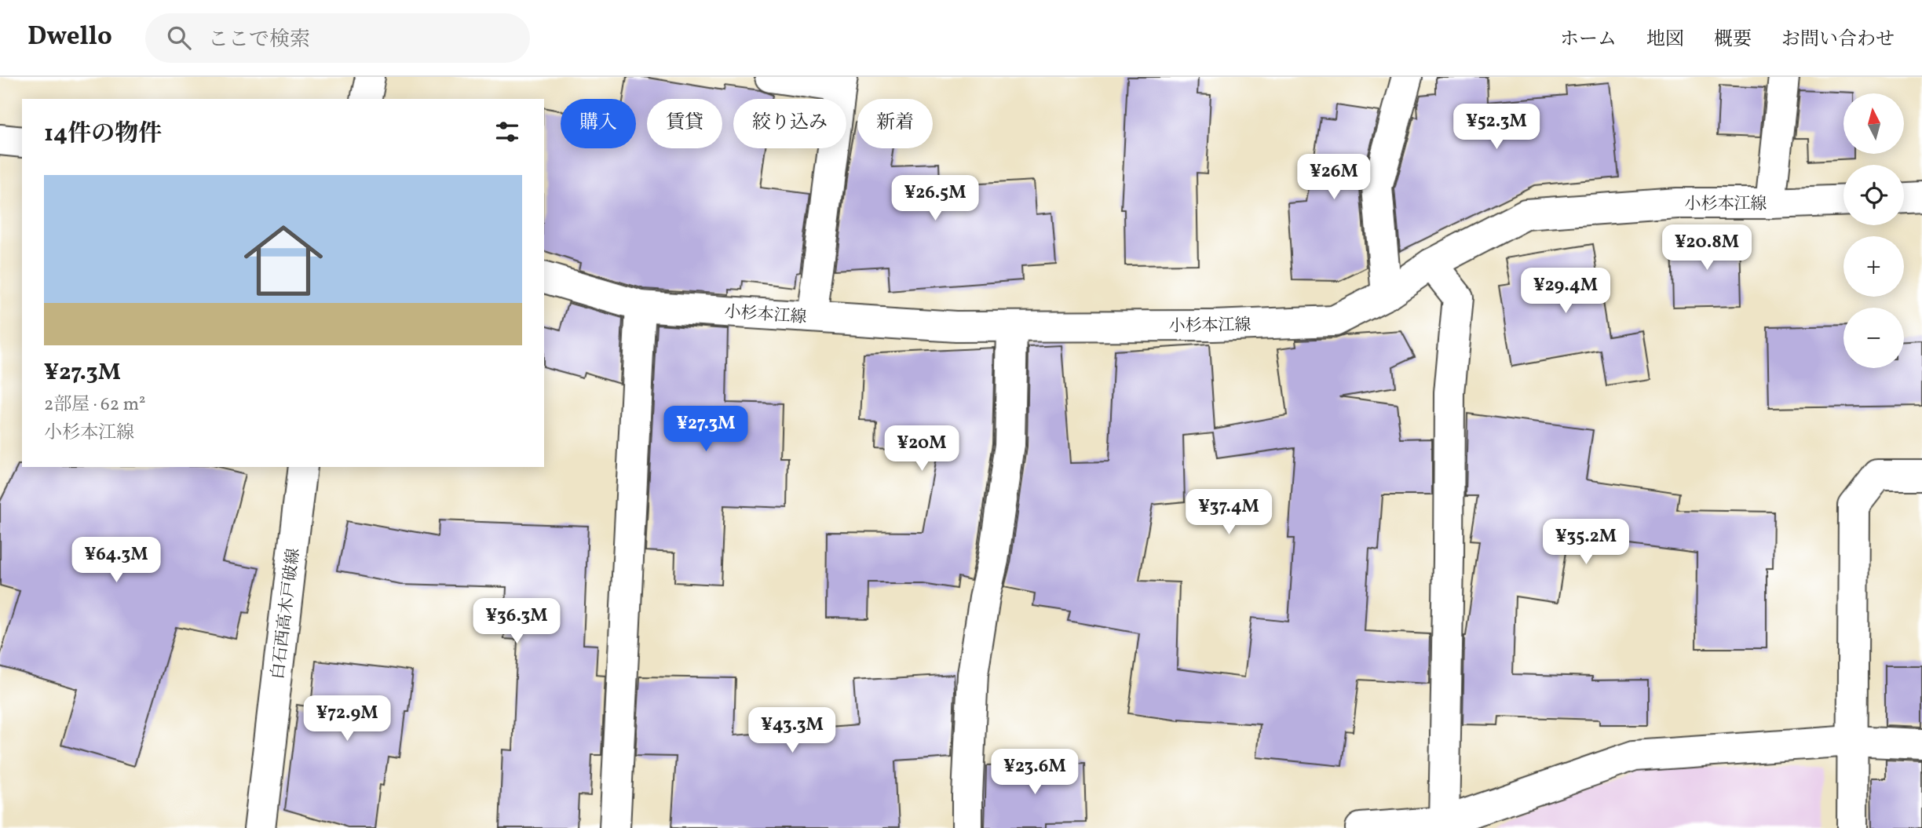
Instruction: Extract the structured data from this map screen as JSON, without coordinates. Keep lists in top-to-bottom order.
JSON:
{
  "streets": {
    "street": ["小杉本江線", "白石西高木戸破線"]
  },
  "north": "top",
  "page": {
    "header": "Dwello",
    "search": "ここで検索",
    "nav": [
      "ホーム",
      "地図",
      "概要",
      "お問い合わせ"
    ],
    "map_buttons": ["+", "−"],
    "chip": [
      "購入",
      "賃貸",
      "絞り込み",
      "新着"
    ],
    "heading": "14件の物件",
    "price": [
      "¥52.3M",
      "¥26M",
      "¥26.5M",
      "¥20.8M",
      "¥29.4M",
      "¥27.3M",
      "¥20M",
      "¥37.4M",
      "¥35.2M",
      "¥64.3M",
      "¥36.3M",
      "¥72.9M",
      "¥43.3M",
      "¥23.6M"
    ],
    "list": [
      {
        "name": "¥27.3M",
        "note": "2部屋 · 62 m² · 小杉本江線"
      }
    ]
  }
}
